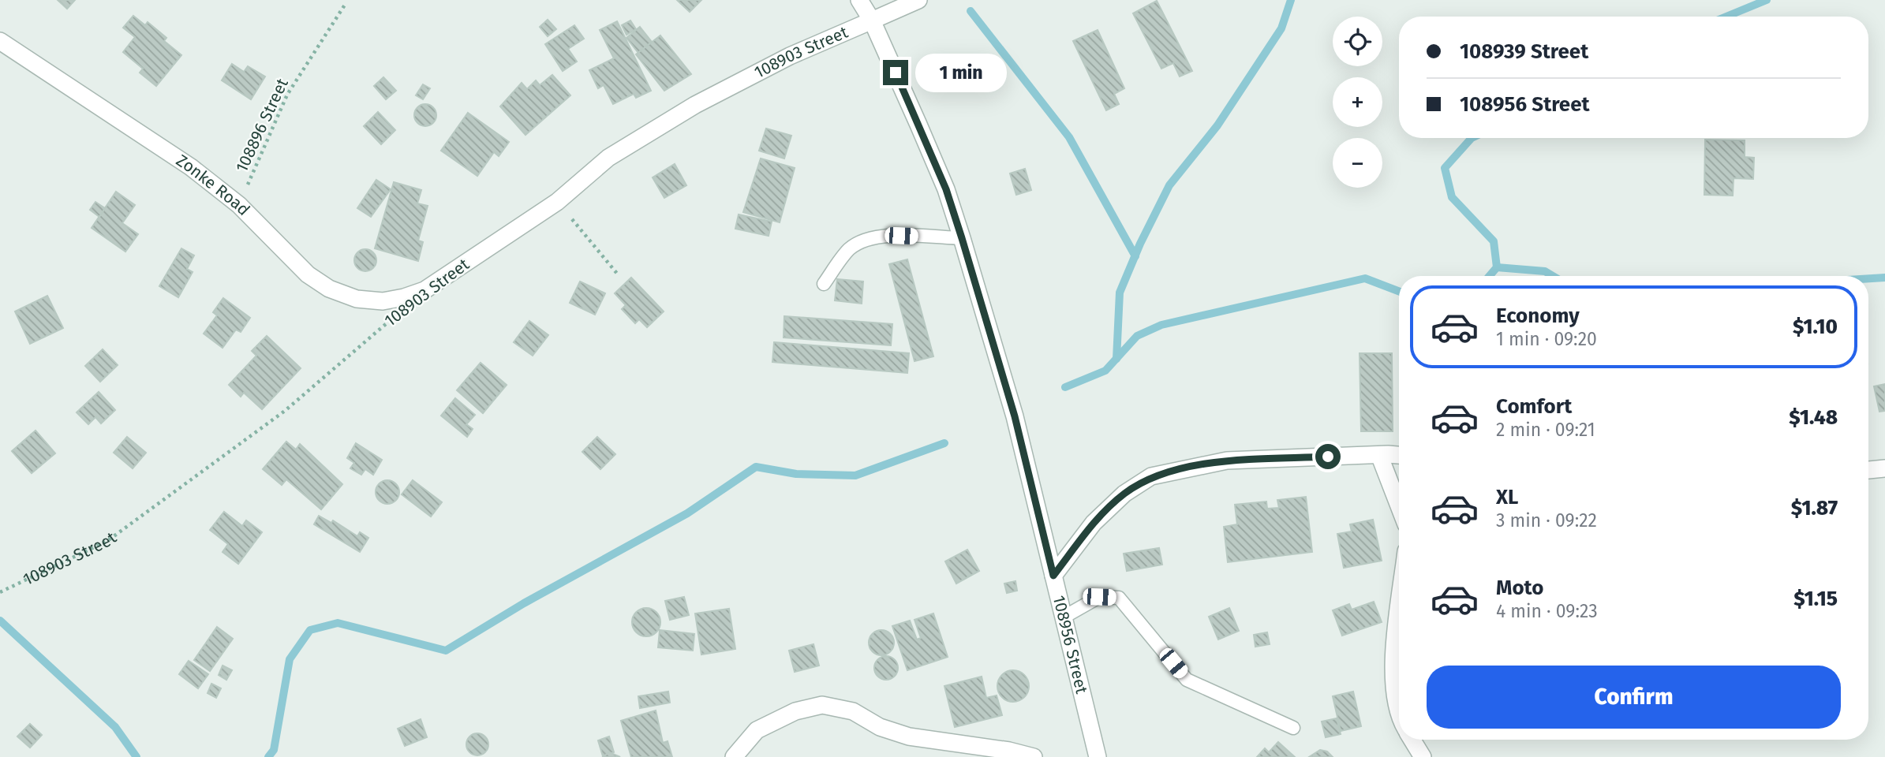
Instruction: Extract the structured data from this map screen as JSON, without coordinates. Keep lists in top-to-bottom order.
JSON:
{
  "streets": {
    "street": ["108903 Street", "Zonke Road", "108956 Street"],
    "path": ["108896 Street"]
  },
  "crossings": [
    ["108903 Street", "Zonke Road"],
    ["108903 Street", "108956 Street"],
    ["108896 Street", "Zonke Road"]
  ],
  "page": {
    "map_buttons": ["+", "−"],
    "banner": ["108939 Street", "108956 Street"],
    "bubble": "1 min",
    "list": [
      {
        "name": "Economy",
        "note": "1 min · 09:20",
        "value": "$1.10"
      },
      {
        "name": "Comfort",
        "note": "2 min · 09:21",
        "value": "$1.48"
      },
      {
        "name": "XL",
        "note": "3 min · 09:22",
        "value": "$1.87"
      },
      {
        "name": "Moto",
        "note": "4 min · 09:23",
        "value": "$1.15"
      }
    ],
    "buttons": "Confirm"
  }
}
